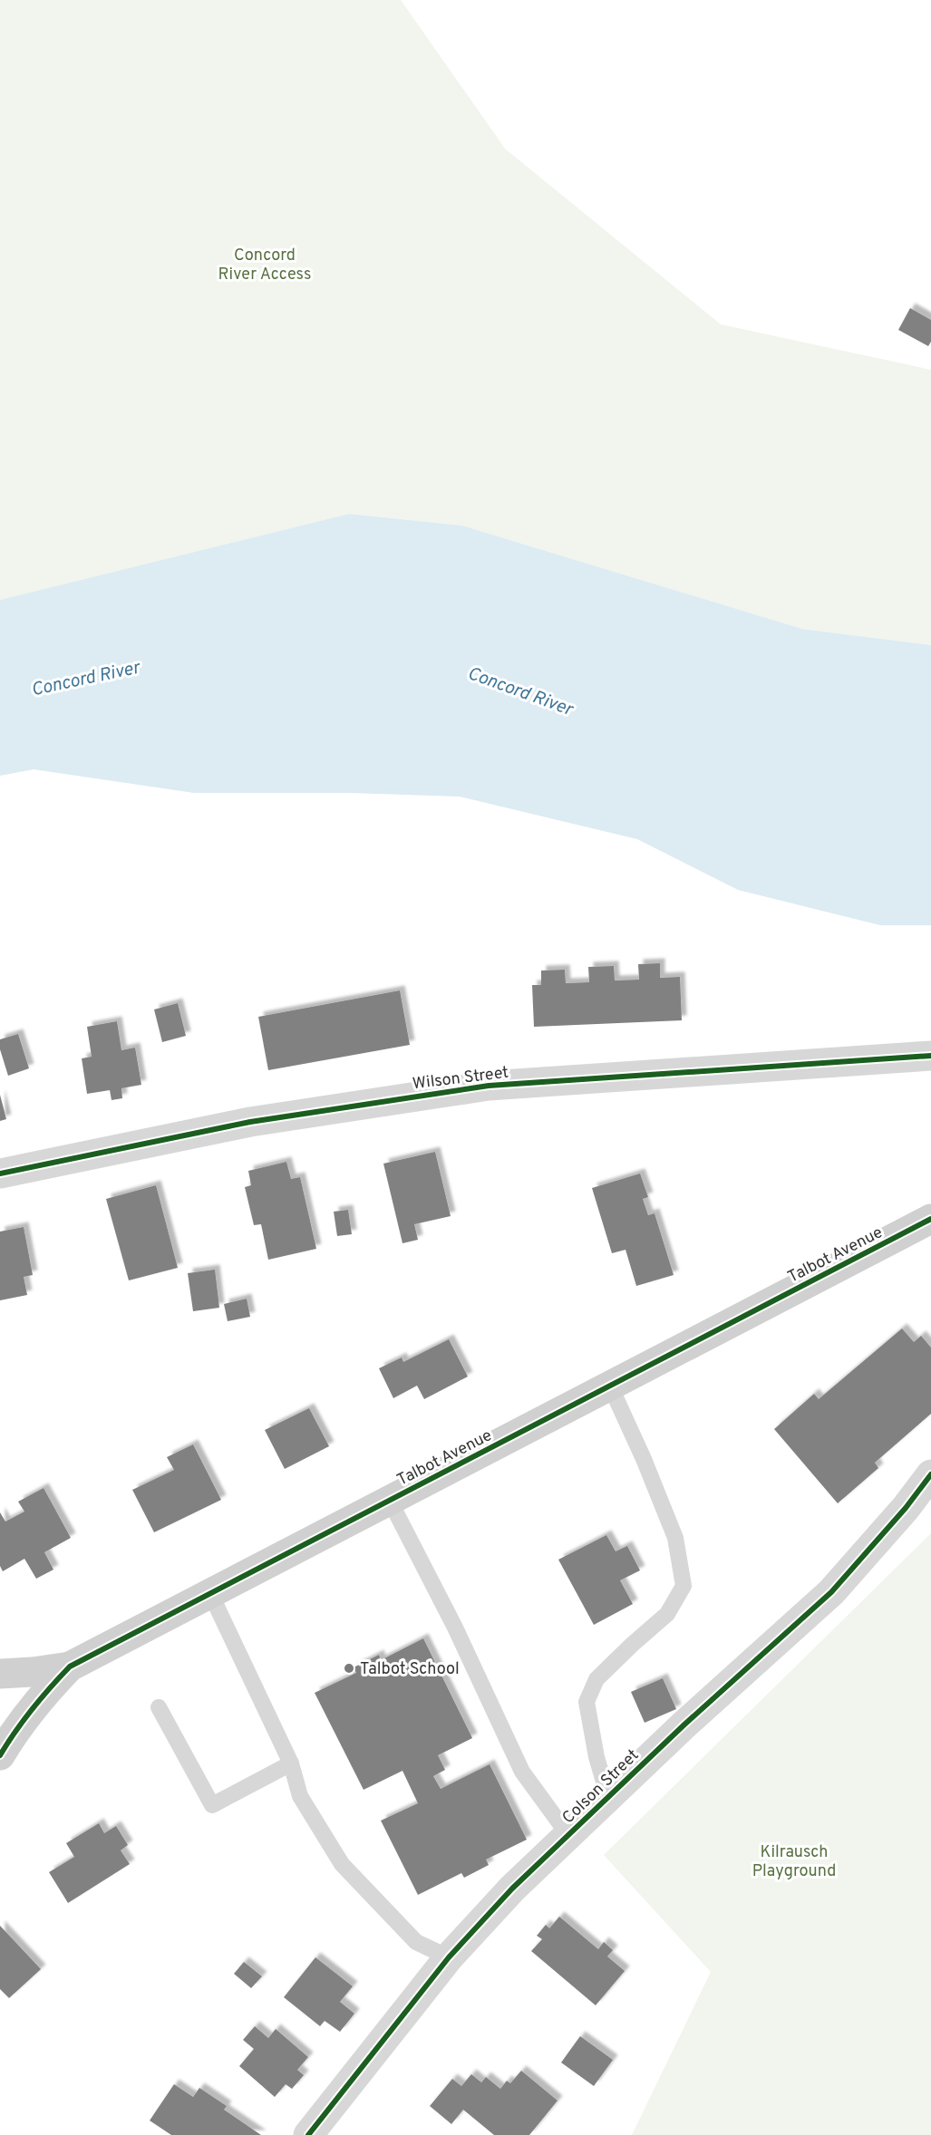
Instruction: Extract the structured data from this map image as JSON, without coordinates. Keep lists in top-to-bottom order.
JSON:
{
  "streets": {
    "street": ["Wilson Street", "Talbot Avenue", "Colson Street"]
  },
  "water": ["Concord River"],
  "parks": ["Concord River Access", "Kilrausch Playground"],
  "places": ["Talbot School"]
}
